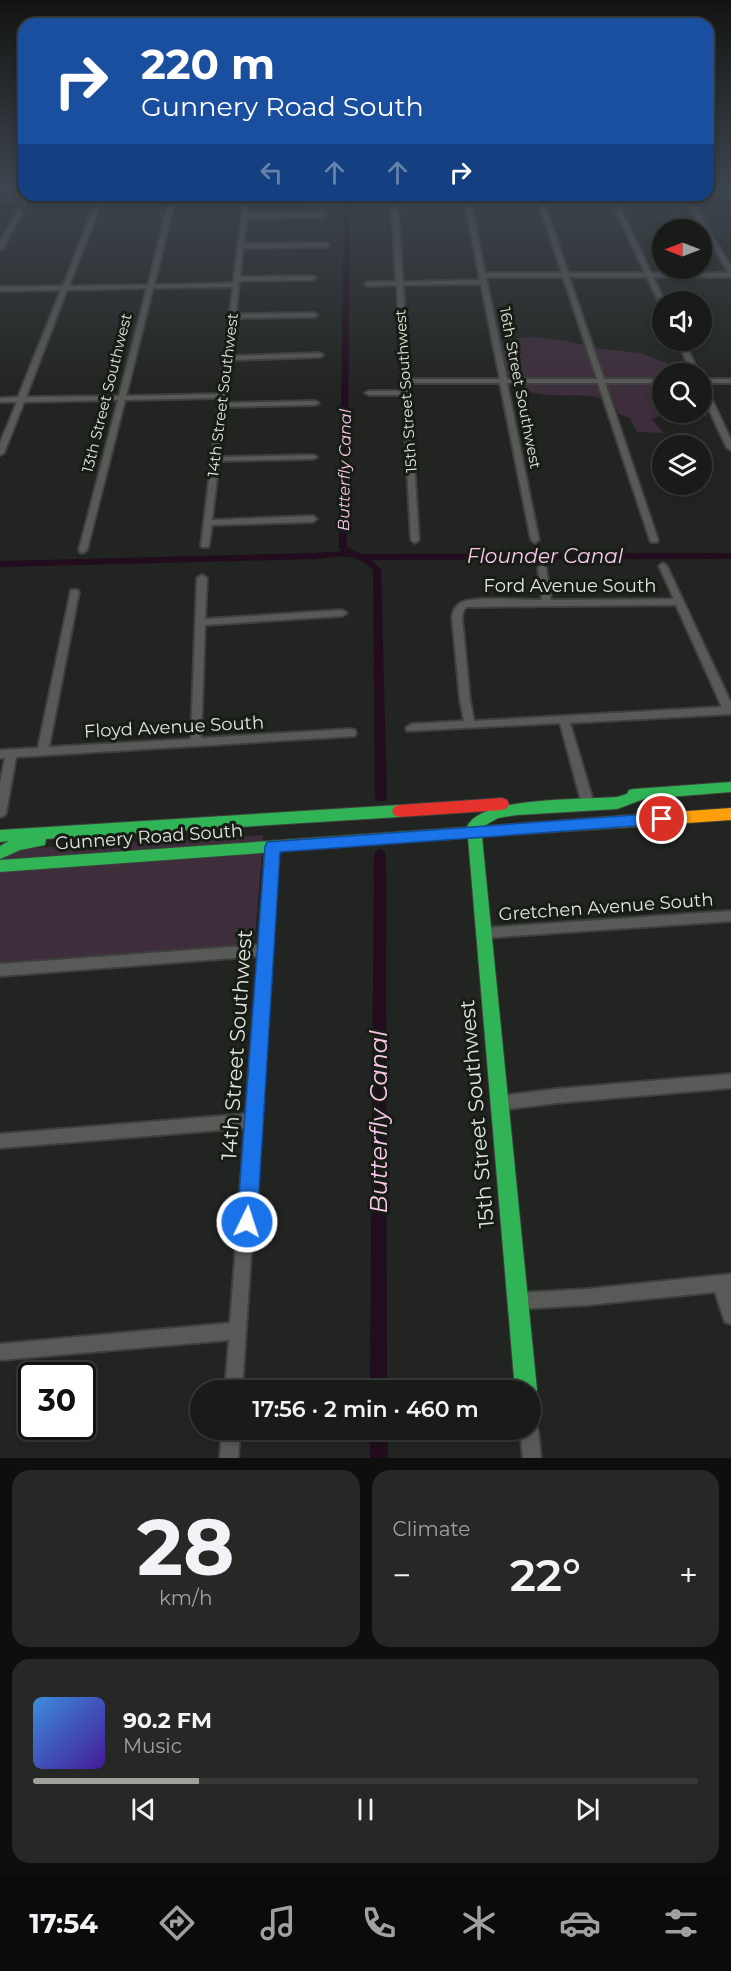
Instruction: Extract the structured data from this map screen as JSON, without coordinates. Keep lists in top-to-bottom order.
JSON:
{
  "streets": {
    "main road": ["15th Street Southwest", "Gunnery Road South"],
    "street": [
      "16th Street Southwest",
      "13th Street Southwest",
      "14th Street Southwest",
      "Ford Avenue South",
      "Floyd Avenue South",
      "Gretchen Avenue South"
    ]
  },
  "crossings": [
    ["15th Street Southwest", "Gunnery Road South"],
    ["15th Street Southwest", "Gretchen Avenue South"],
    ["14th Street Southwest", "Gunnery Road South"]
  ],
  "water": ["Butterfly Canal", "Flounder Canal"],
  "north": "left",
  "page": {
    "turn": ["220 m", "Gunnery Road South"],
    "limit": "30",
    "trip": "17:56 · 2 min · 460 m",
    "tile": [
      ["28", "km/h"],
      "Climate"
    ],
    "heat": ["−", "22°", "+"],
    "song": ["90.2 FM", "Music"],
    "tabs": "17:54"
  }
}
